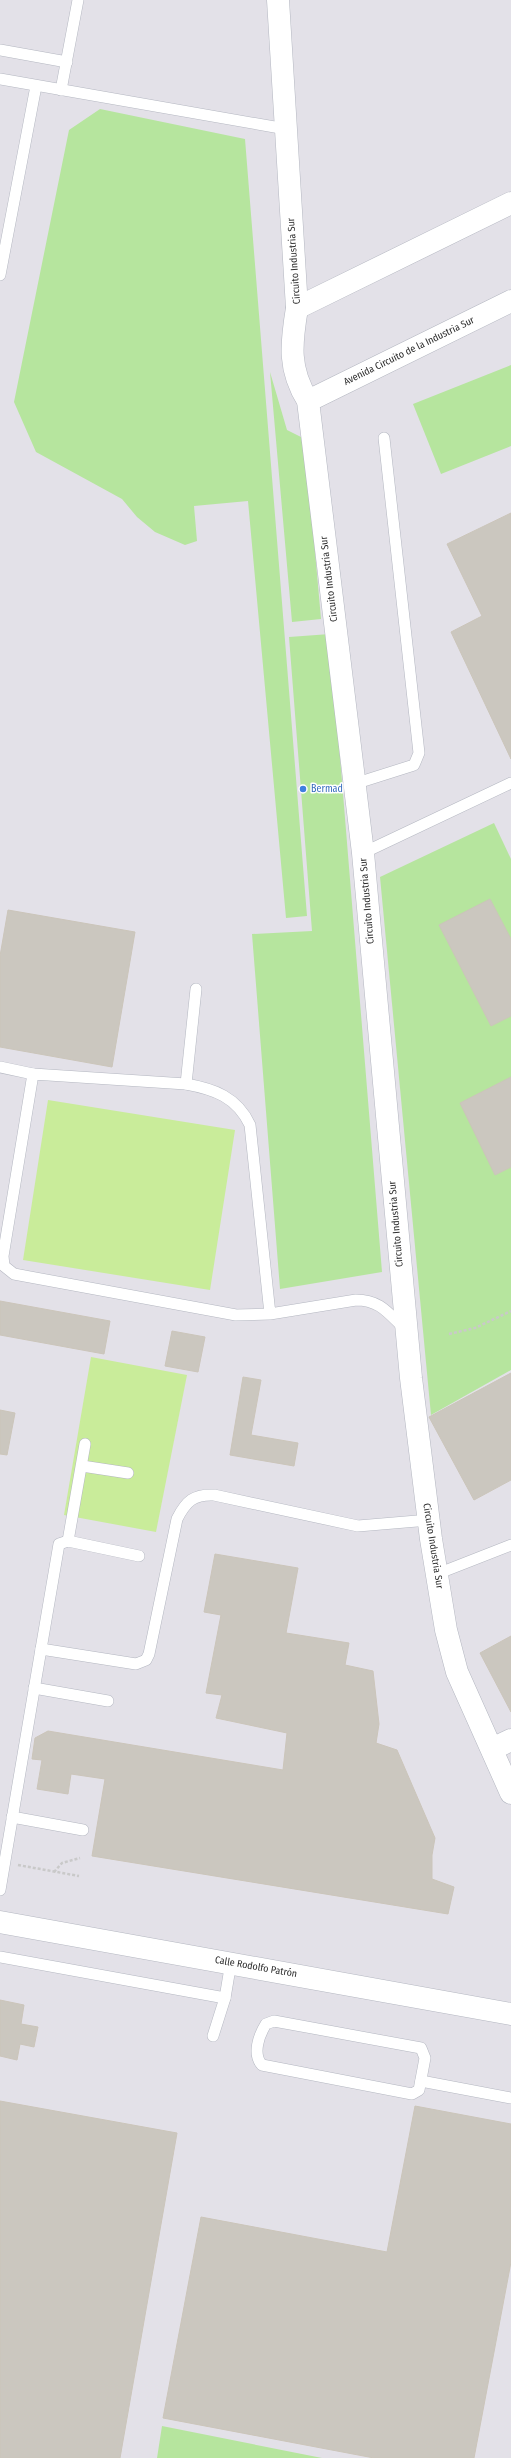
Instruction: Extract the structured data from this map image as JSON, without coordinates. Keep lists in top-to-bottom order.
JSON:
{
  "streets": {
    "main road": ["Circuito Industria Sur", "Avenida Circuito de la Industria Sur", "Calle Rodolfo Patrón"]
  },
  "crossings": [
    ["Circuito Industria Sur", "Avenida Circuito de la Industria Sur"]
  ],
  "places": ["Bermad"]
}
